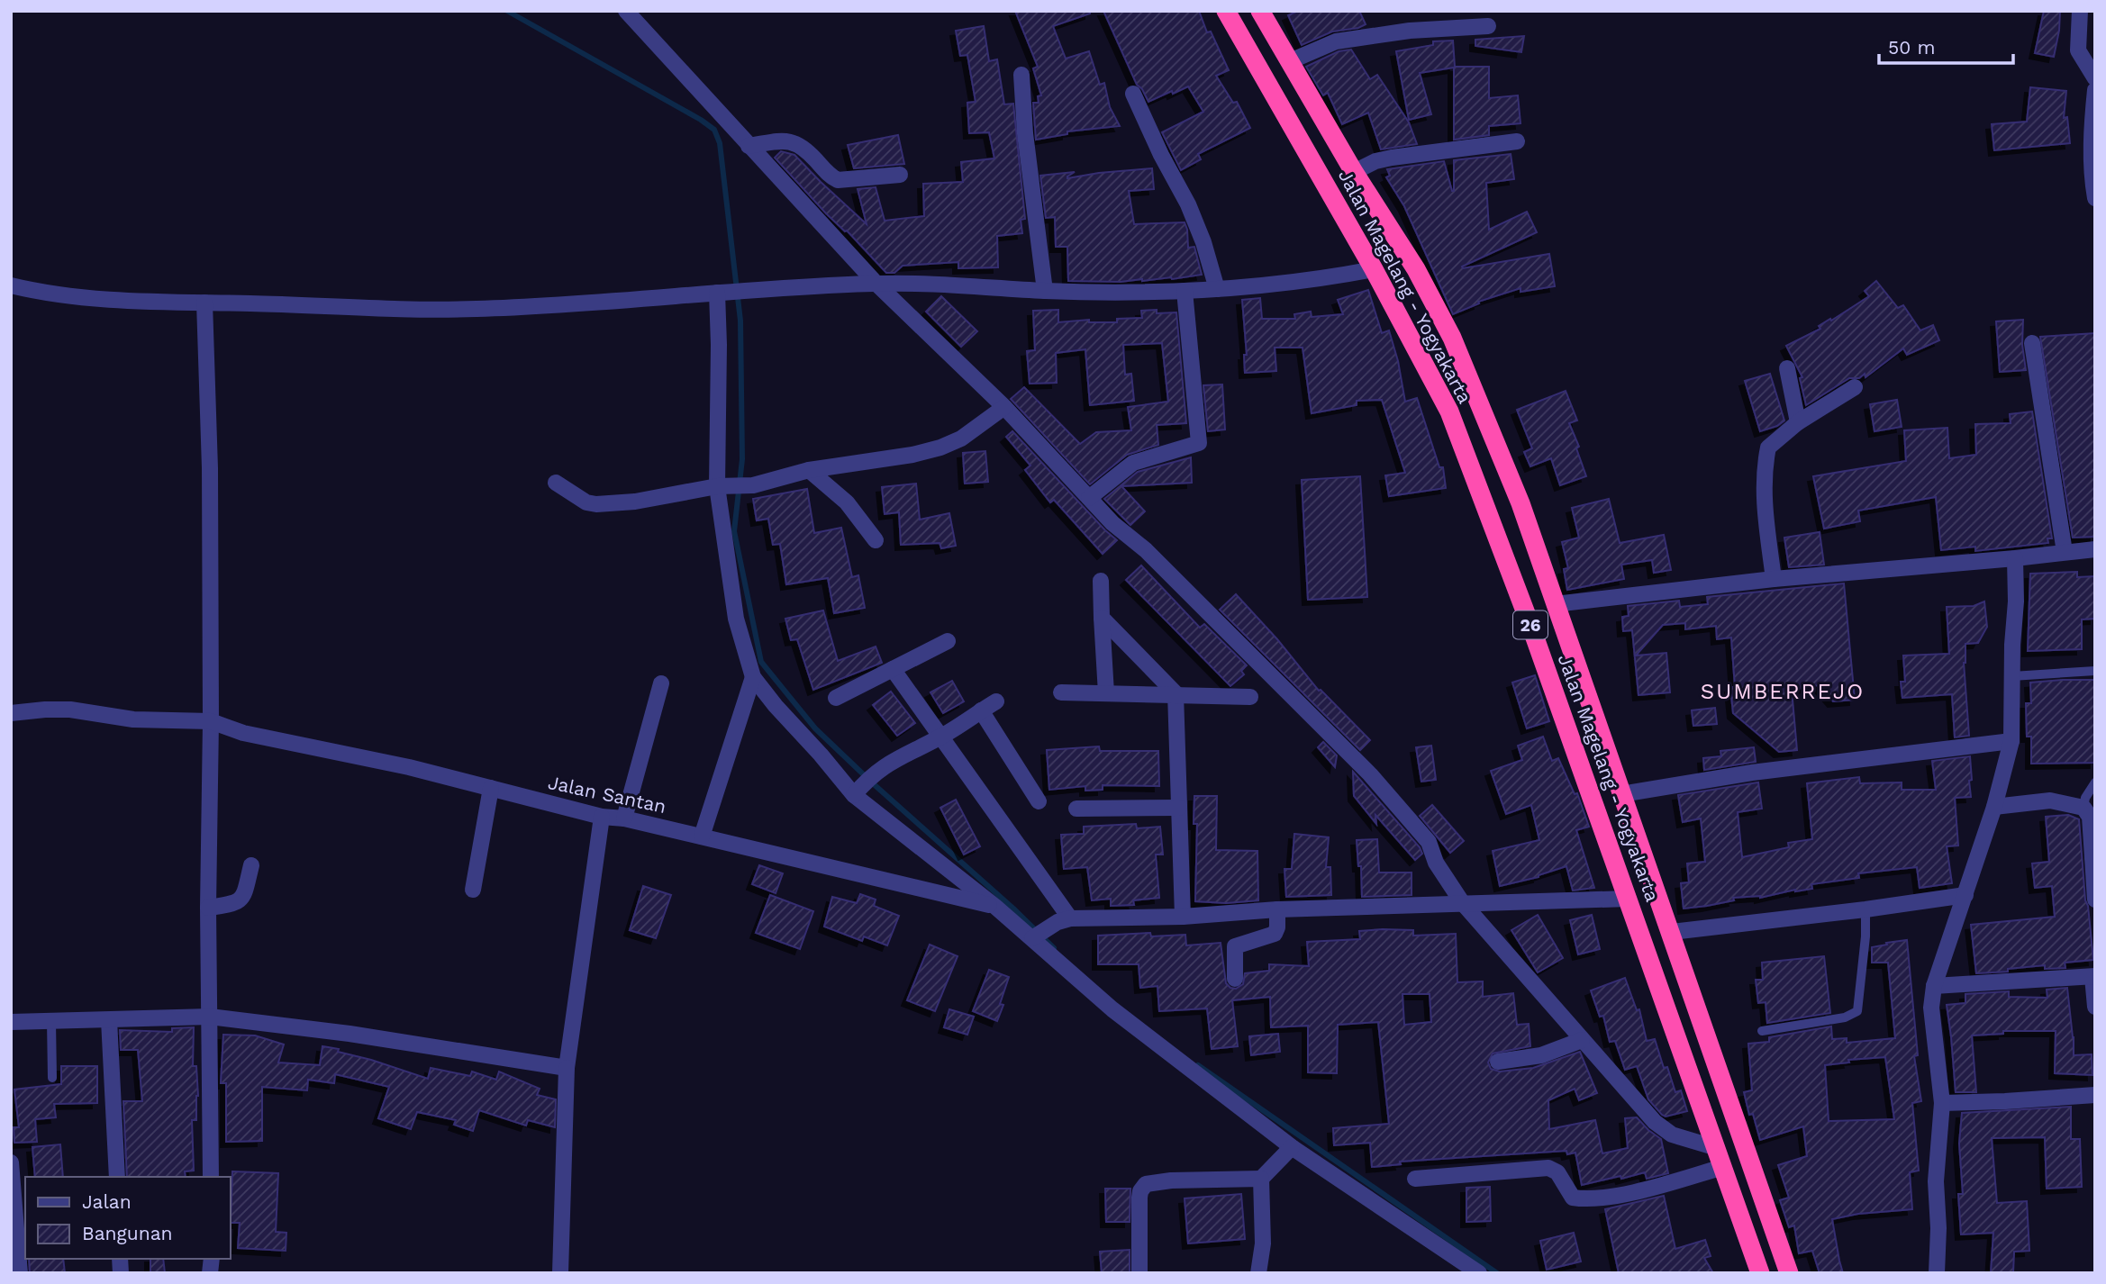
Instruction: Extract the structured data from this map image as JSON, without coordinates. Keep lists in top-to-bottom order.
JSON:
{
  "streets": {
    "highway": ["Jalan Magelang - Yogyakarta", "26"],
    "street": ["Jalan Santan"]
  },
  "districts": ["SUMBERREJO"],
  "legend": ["Jalan", "Bangunan"],
  "scale_bar": "50 m"
}
